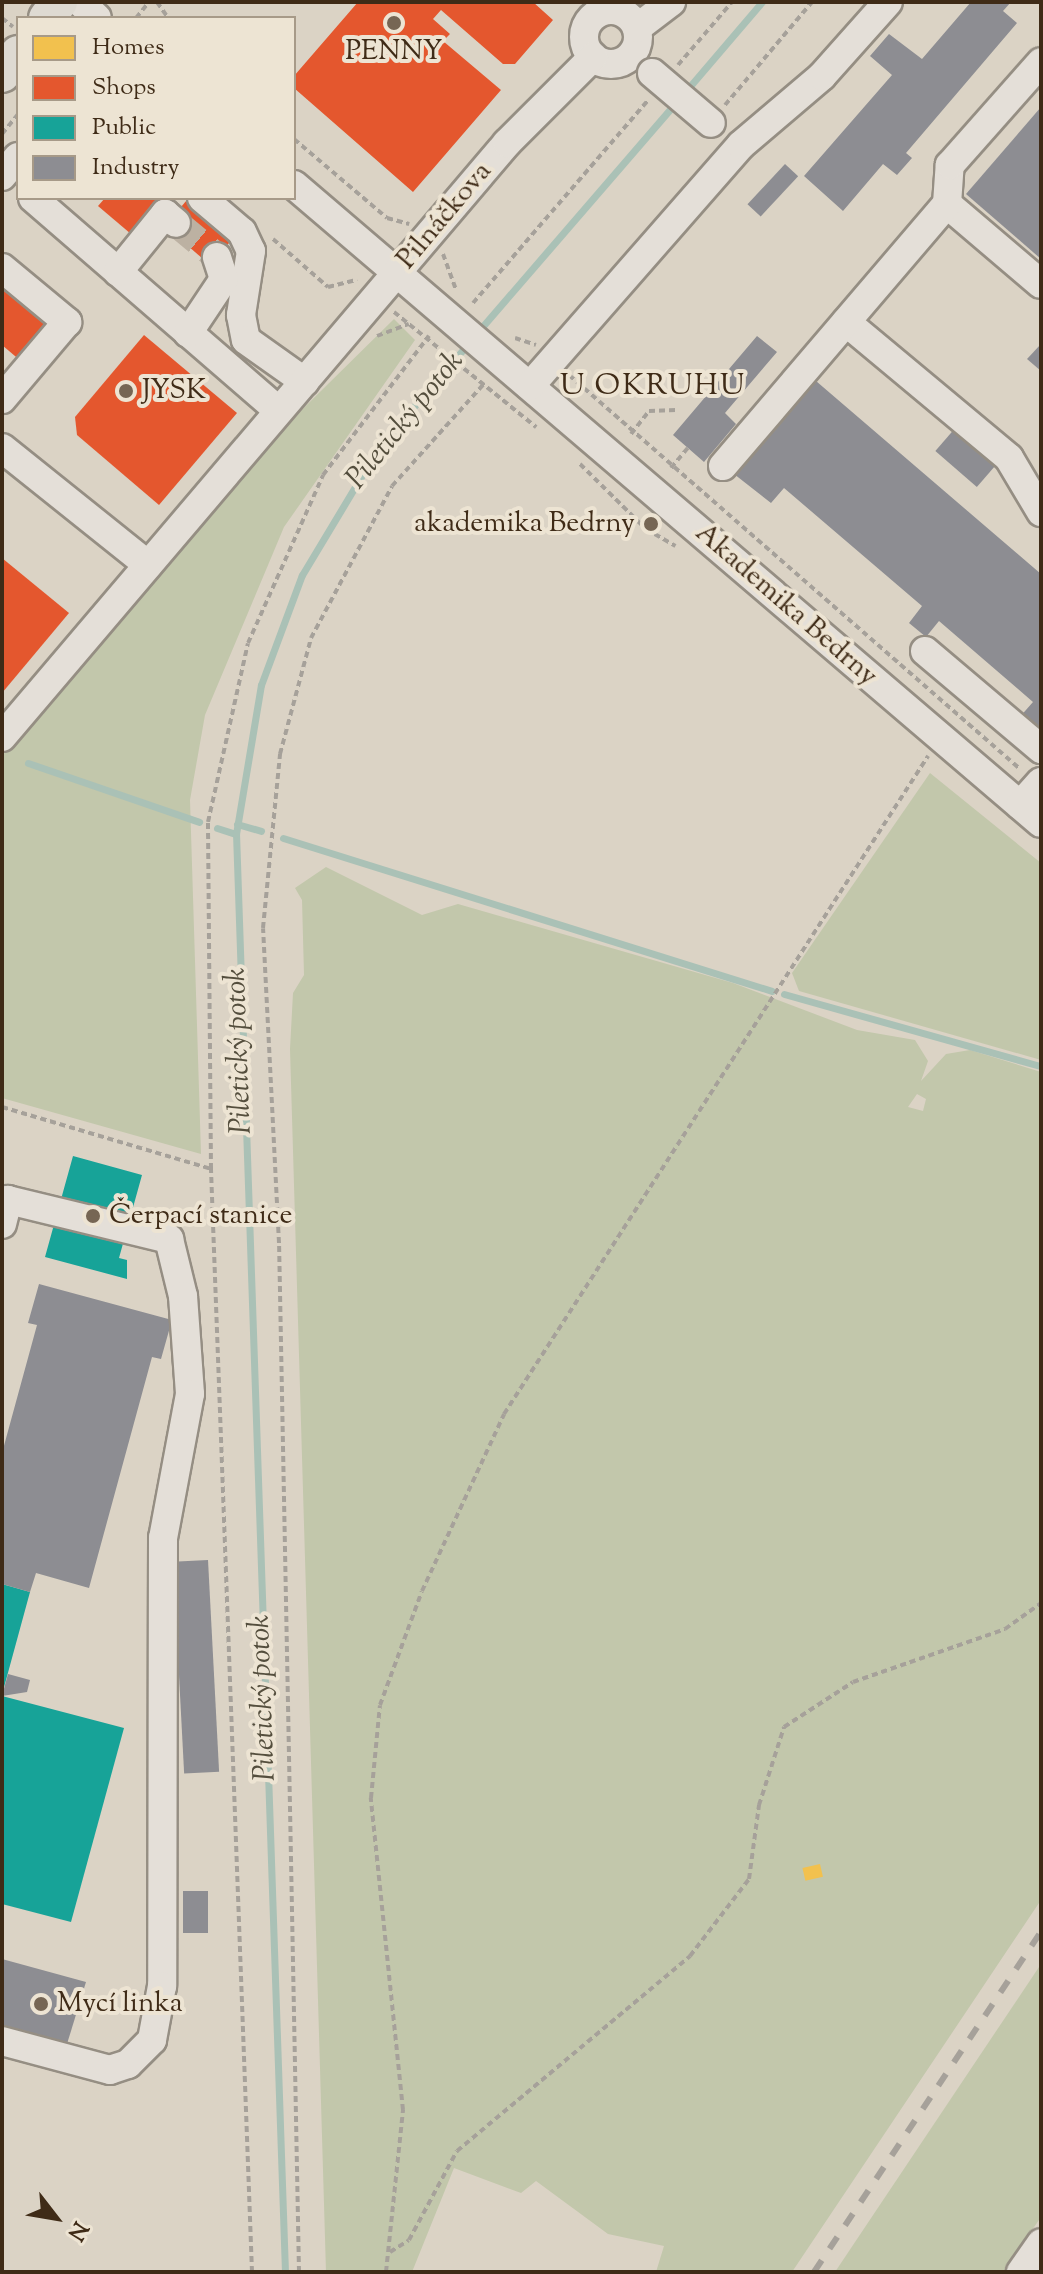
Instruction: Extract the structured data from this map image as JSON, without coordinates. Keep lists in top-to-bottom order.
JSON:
{
  "streets": {
    "street": ["Pilnáčkova", "Akademika Bedrny"]
  },
  "crossings": [
    ["Pilnáčkova", "Akademika Bedrny"]
  ],
  "districts": ["U OKRUHU"],
  "water": ["Piletický potok"],
  "places": [
    "PENNY",
    "JYSK",
    "akademika Bedrny",
    "Čerpací stanice",
    "Mycí linka"
  ],
  "legend": [
    "Homes",
    "Shops",
    "Public",
    "Industry"
  ],
  "north": "bottom right"
}
